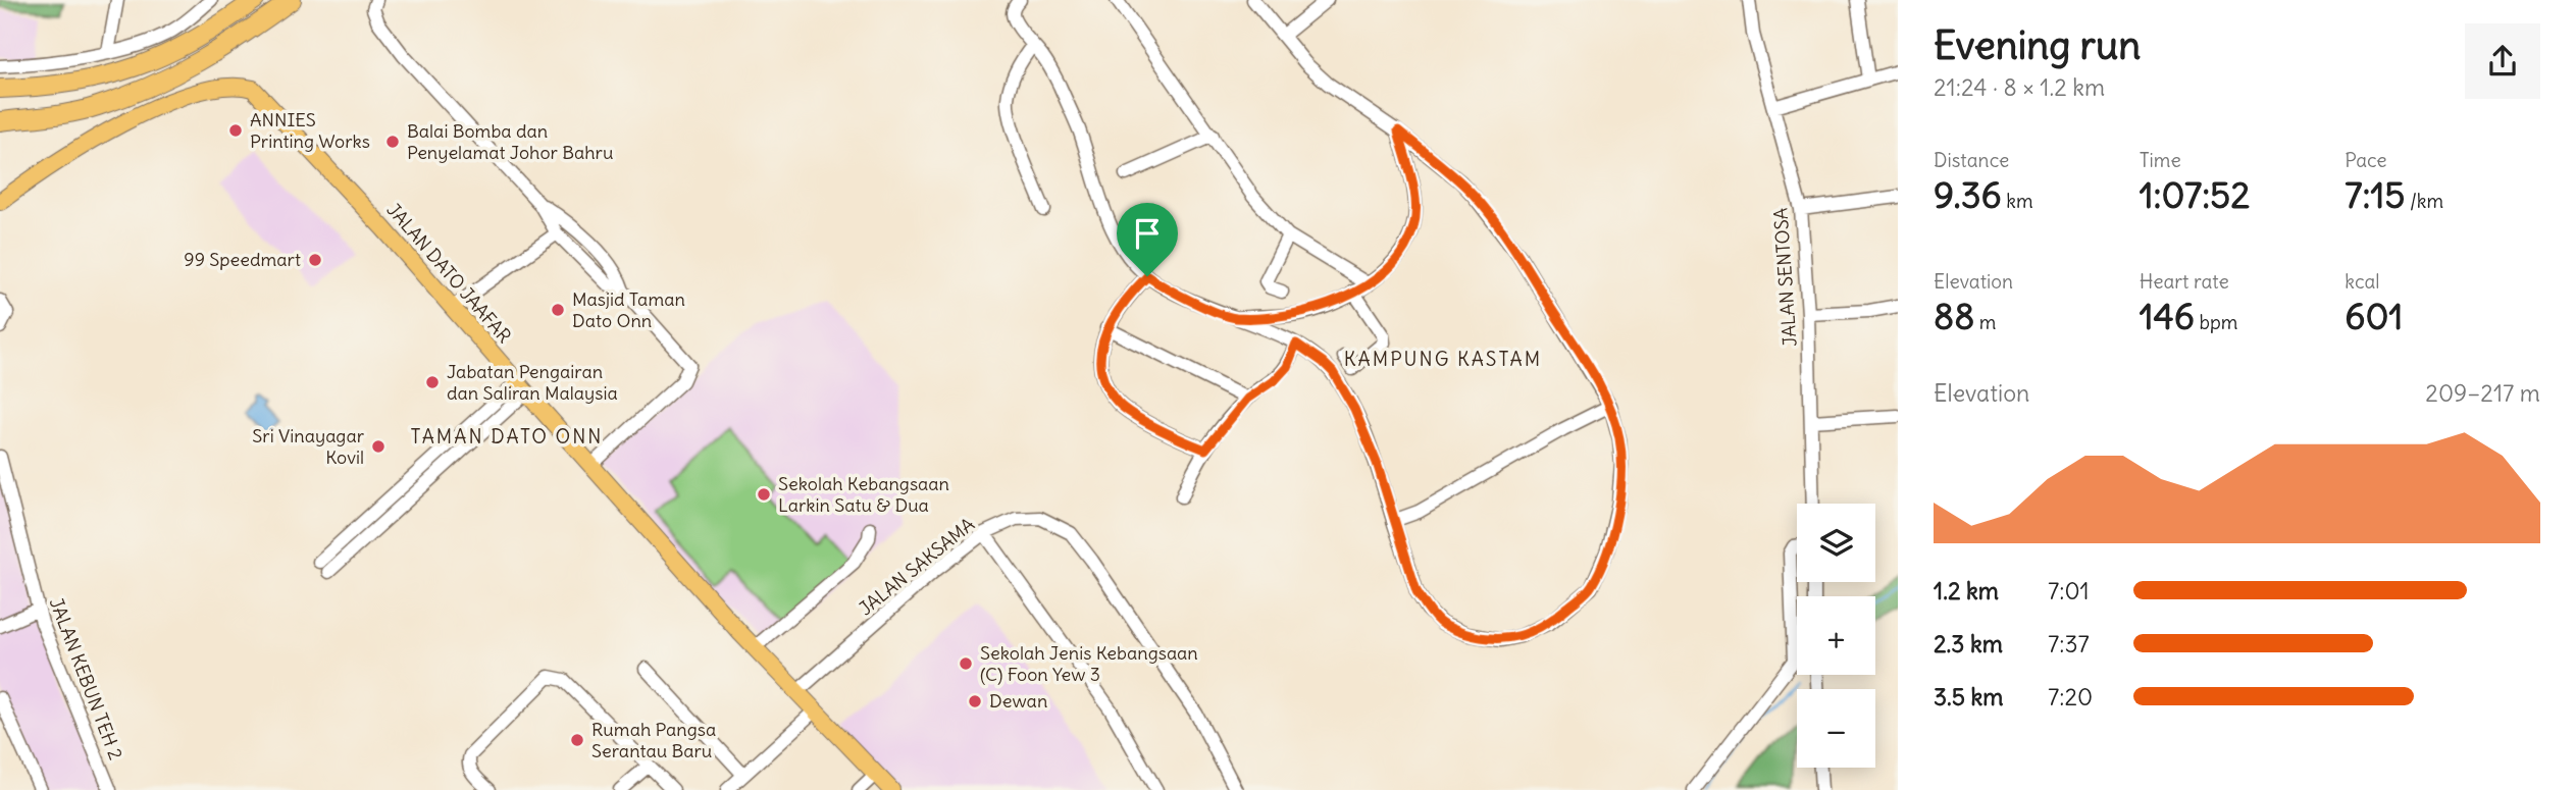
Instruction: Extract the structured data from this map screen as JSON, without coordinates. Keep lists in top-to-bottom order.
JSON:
{
  "streets": {
    "main road": ["JALAN DATO JAAFAR"],
    "street": ["JALAN SENTOSA", "JALAN SAKSAMA", "JALAN KEBUN TEH 2"]
  },
  "crossings": [
    ["JALAN DATO JAAFAR", "JALAN SAKSAMA"]
  ],
  "districts": ["KAMPUNG KASTAM", "TAMAN DATO ONN"],
  "places": [
    "ANNIES Printing Works",
    "Balai Bomba dan Penyelamat Johor Bahru",
    "99 Speedmart",
    "Masjid Taman Dato Onn",
    "Jabatan Pengairan dan Saliran Malaysia",
    "Sri Vinayagar Kovil",
    "Sekolah Kebangsaan Larkin Satu & Dua",
    "Sekolah Jenis Kebangsaan (C) Foon Yew 3",
    "Dewan",
    "Rumah Pangsa Serantau Baru"
  ],
  "page": {
    "heading": ["Evening run", "21:24 · 8 × 1.2 km"],
    "stats": [
      ["Distance", "9.36 km"],
      ["Time", "1:07:52"],
      ["Pace", "7:15 /km"],
      ["Elevation", "88 m"],
      ["Heart rate", "146 bpm"],
      ["kcal", "601"]
    ],
    "chart": ["Elevation", "209–217 m"],
    "map_buttons": ["+", "−"],
    "list": [
      {
        "name": "1.2 km",
        "note": "7:01"
      },
      {
        "name": "2.3 km",
        "note": "7:37"
      },
      {
        "name": "3.5 km",
        "note": "7:20"
      }
    ]
  }
}
